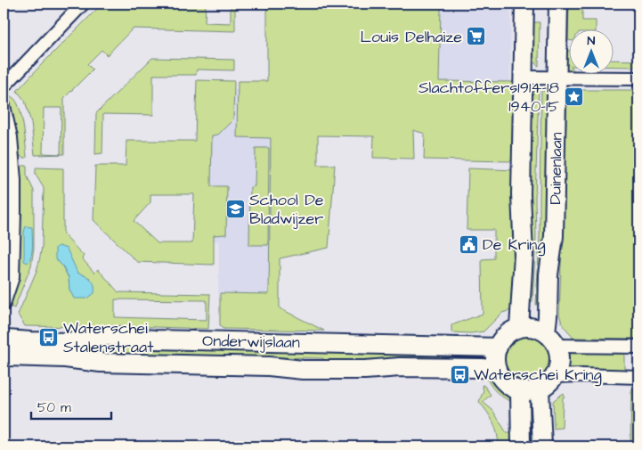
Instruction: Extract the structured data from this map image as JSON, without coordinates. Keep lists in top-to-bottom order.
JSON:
{
  "streets": {
    "main road": ["Duinenlaan", "Onderwijslaan"]
  },
  "crossings": [
    ["Duinenlaan", "Onderwijslaan"]
  ],
  "places": {
    "supermarket": ["Louis Delhaize"],
    "place": ["Slachtoffers1914-18 1940-15"],
    "school or university": ["School De Bladwijzer"],
    "public building": ["De Kring"],
    "bus stop": ["Waterschei Stalenstraat", "Waterschei Kring"]
  },
  "scale_bar": "50 m",
  "north": "top"
}
